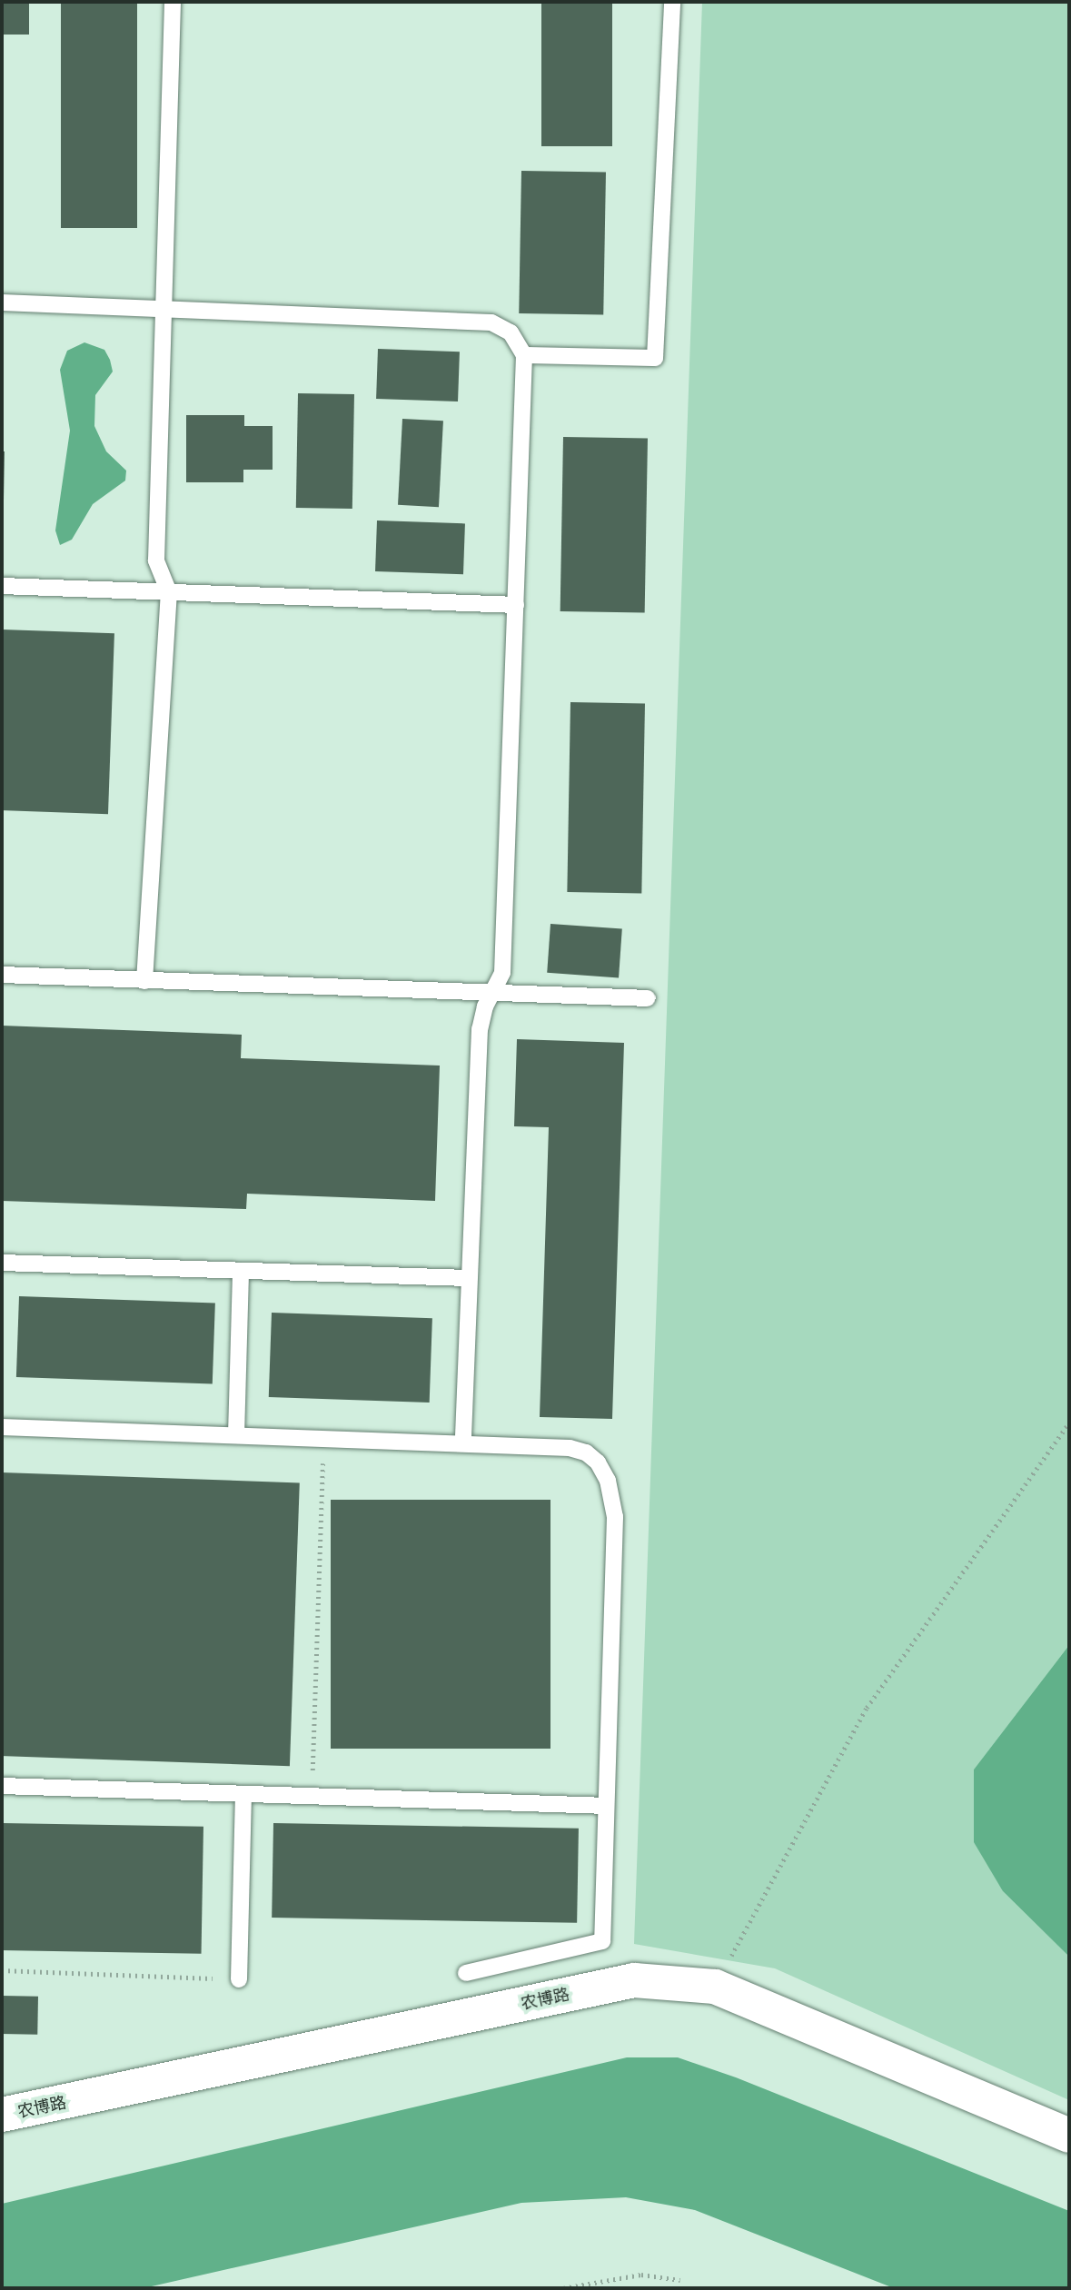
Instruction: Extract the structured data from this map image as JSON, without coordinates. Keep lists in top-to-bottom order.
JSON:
{
  "streets": {
    "street": ["农博路"]
  }
}
